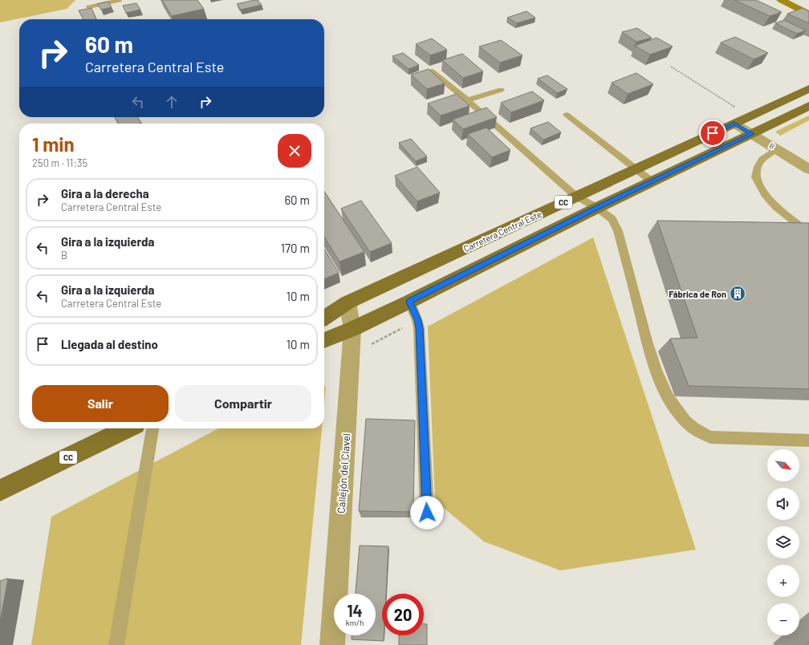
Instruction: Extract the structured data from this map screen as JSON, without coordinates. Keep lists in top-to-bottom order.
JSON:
{
  "streets": {
    "main road": ["CC", "Carretera Central Este"],
    "street": ["B", "Callejón del Clavel"]
  },
  "crossings": [
    ["B", "CC"],
    ["B", "Carretera Central Este"],
    ["CC", "Callejón del Clavel"],
    ["Carretera Central Este", "Callejón del Clavel"]
  ],
  "places": {
    "building": ["Fábrica de Ron"]
  },
  "north": "bottom right",
  "page": {
    "turn": ["60 m", "Carretera Central Este"],
    "heading": ["1 min", "250 m · 11:35"],
    "list": [
      {
        "name": "Gira a la derecha",
        "note": "Carretera Central Este",
        "value": "60 m"
      },
      {
        "name": "Gira a la izquierda",
        "note": "B",
        "value": "170 m"
      },
      {
        "name": "Gira a la izquierda",
        "note": "Carretera Central Este",
        "value": "10 m"
      },
      {
        "name": "Llegada al destino",
        "value": "10 m"
      }
    ],
    "buttons": ["Salir", "Compartir"],
    "map_buttons": ["+", "−"],
    "speed": "14 km/h",
    "limit": "20"
  }
}
